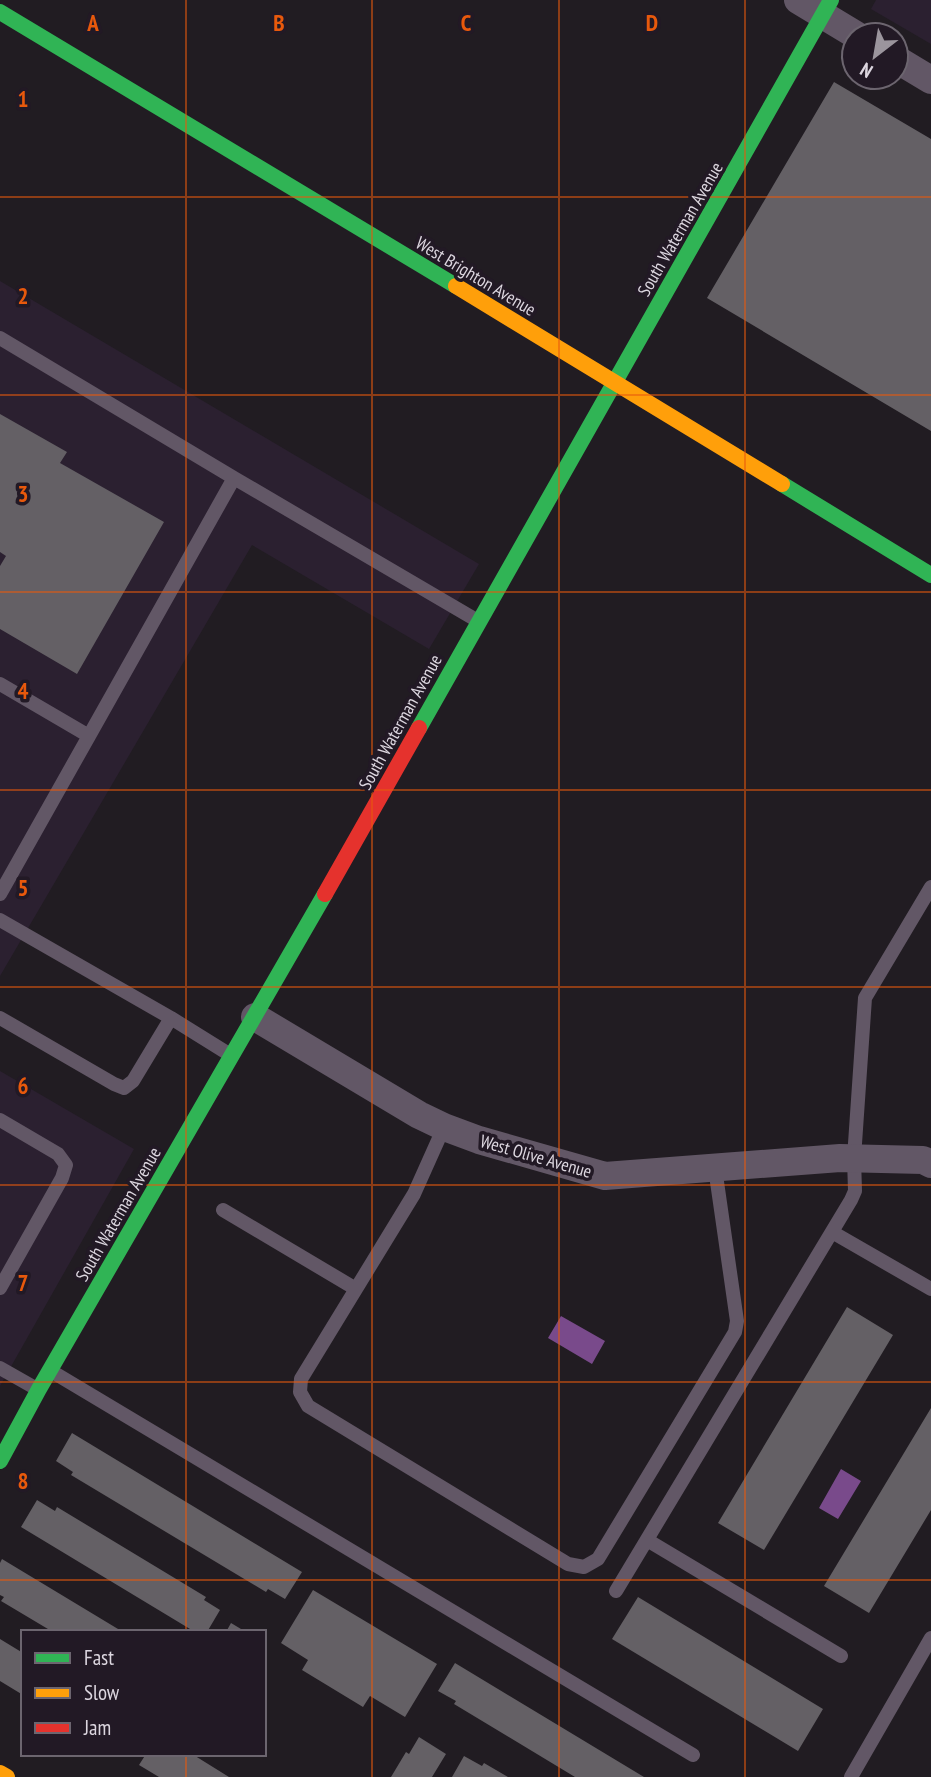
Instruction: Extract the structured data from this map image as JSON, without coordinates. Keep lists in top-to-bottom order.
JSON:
{
  "streets": {
    "street": ["South Waterman Avenue", "West Brighton Avenue", "West Olive Avenue"]
  },
  "crossings": [
    ["South Waterman Avenue", "West Brighton Avenue"],
    ["South Waterman Avenue", "West Olive Avenue"]
  ],
  "legend": ["Fast", "Slow", "Jam"],
  "north": "bottom left",
  "grid": {
    "columns": [
      "A",
      "B",
      "C",
      "D"
    ],
    "rows": [
      "1",
      "2",
      "3",
      "4",
      "5",
      "6",
      "7",
      "8"
    ]
  }
}
